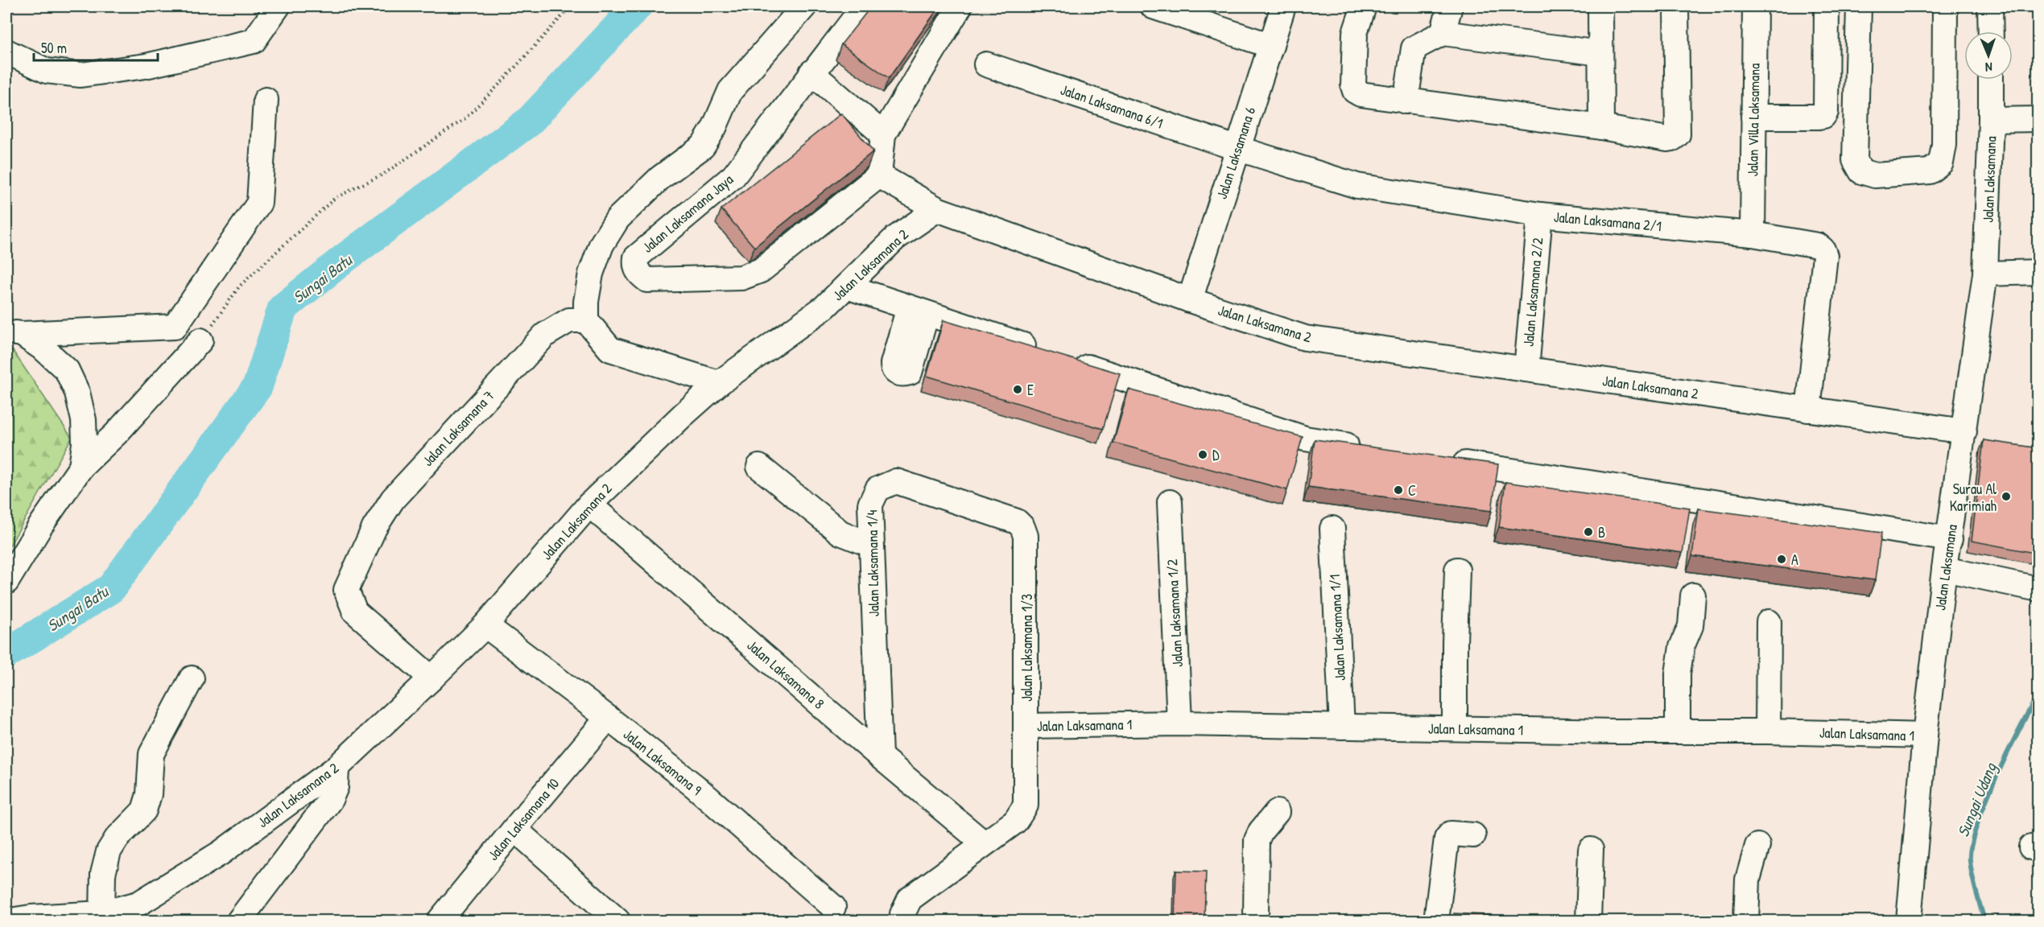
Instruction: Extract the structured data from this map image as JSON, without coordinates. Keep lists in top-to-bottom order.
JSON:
{
  "streets": {
    "street": [
      "Jalan Laksamana 6/1",
      "Jalan Villa Laksamana",
      "Jalan Laksamana 6",
      "Jalan Laksamana",
      "Jalan Laksamana Jaya",
      "Jalan Laksamana 2/1",
      "Jalan Laksamana 2",
      "Jalan Laksamana 2/2",
      "Jalan Laksamana 7",
      "Jalan Laksamana 1/4",
      "Jalan Laksamana 1/2",
      "Jalan Laksamana 1/1",
      "Jalan Laksamana 1/3",
      "Jalan Laksamana 8",
      "Jalan Laksamana 1",
      "Jalan Laksamana 9",
      "Jalan Laksamana 10"
    ]
  },
  "crossings": [
    ["Jalan Laksamana 6/1", "Jalan Laksamana 6"],
    ["Jalan Laksamana 6/1", "Jalan Laksamana 2/1"],
    ["Jalan Villa Laksamana", "Jalan Laksamana 2/1"],
    ["Jalan Laksamana 6", "Jalan Laksamana 2/1"],
    ["Jalan Laksamana 6", "Jalan Laksamana 2"],
    ["Jalan Laksamana", "Jalan Laksamana 2"],
    ["Jalan Laksamana", "Jalan Laksamana 1"],
    ["Jalan Laksamana 2/1", "Jalan Laksamana 2"],
    ["Jalan Laksamana 2/1", "Jalan Laksamana 2/2"],
    ["Jalan Laksamana 2", "Jalan Laksamana 2/2"],
    ["Jalan Laksamana 2", "Jalan Laksamana 7"],
    ["Jalan Laksamana 2", "Jalan Laksamana 8"],
    ["Jalan Laksamana 2", "Jalan Laksamana 9"],
    ["Jalan Laksamana 1/4", "Jalan Laksamana 1/3"],
    ["Jalan Laksamana 1/4", "Jalan Laksamana 8"],
    ["Jalan Laksamana 1/2", "Jalan Laksamana 1"],
    ["Jalan Laksamana 1/1", "Jalan Laksamana 1"],
    ["Jalan Laksamana 1/3", "Jalan Laksamana 8"],
    ["Jalan Laksamana 1/3", "Jalan Laksamana 1"],
    ["Jalan Laksamana 9", "Jalan Laksamana 10"]
  ],
  "water": ["Sungai Batu", "Sungai Udang"],
  "places": [
    "E",
    "D",
    "C",
    "Surau Al Karimiah",
    "B",
    "A"
  ],
  "scale_bar": "50 m",
  "north": "bottom"
}
